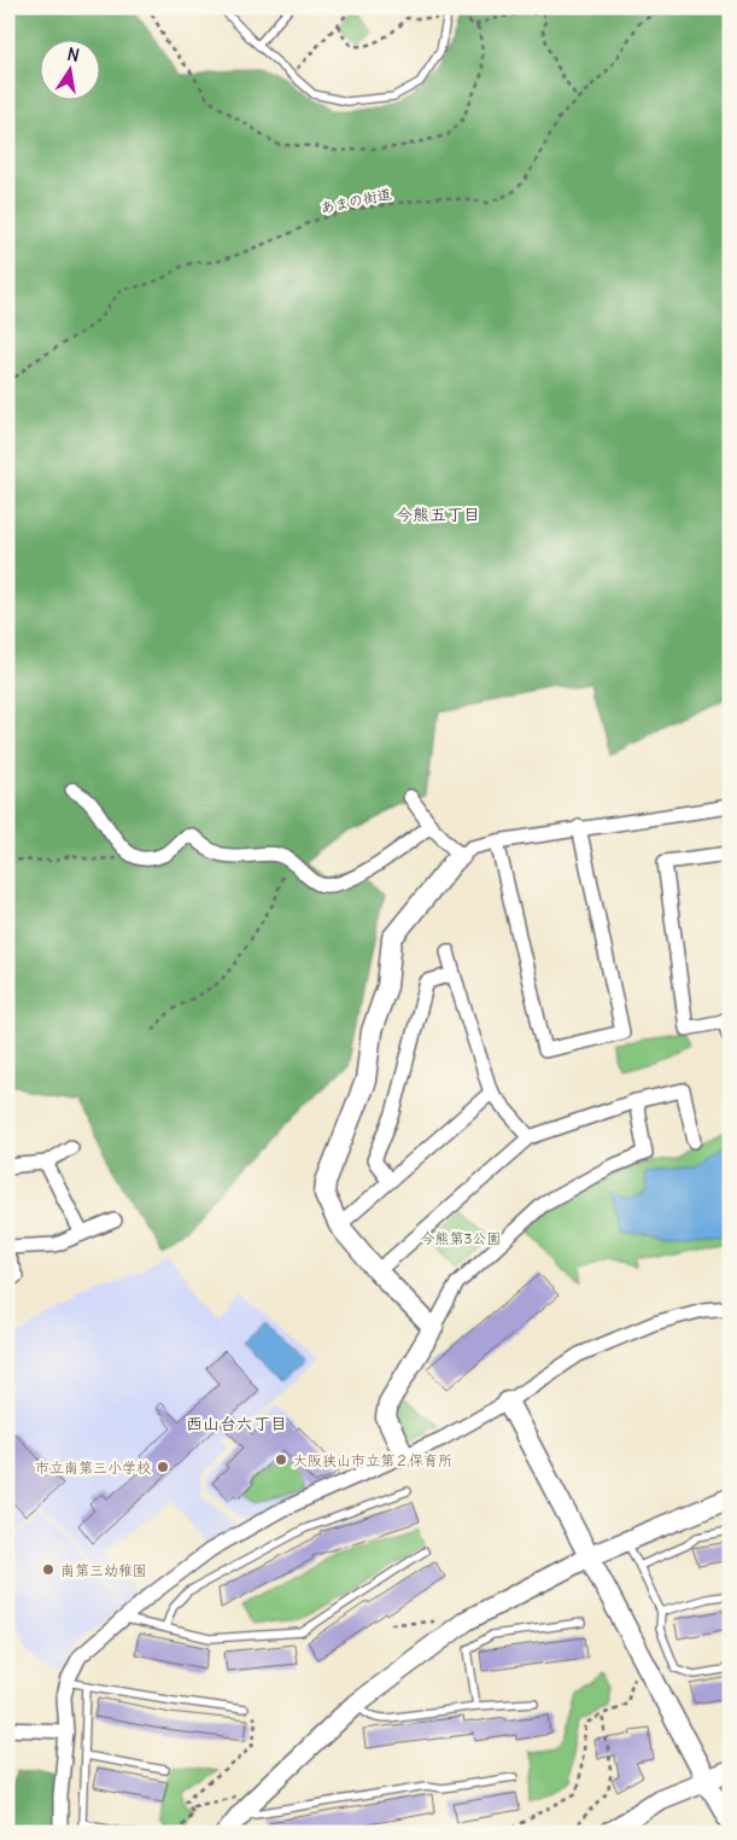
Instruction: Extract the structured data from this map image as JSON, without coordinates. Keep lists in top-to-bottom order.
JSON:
{
  "streets": {
    "path": ["あまの街道"]
  },
  "districts": ["今熊五丁目", "西山台六丁目"],
  "parks": ["今熊第3公園"],
  "places": ["大阪狭山市立第２保育所", "市立南第三小学校", "南第三幼稚園"],
  "north": "top"
}
